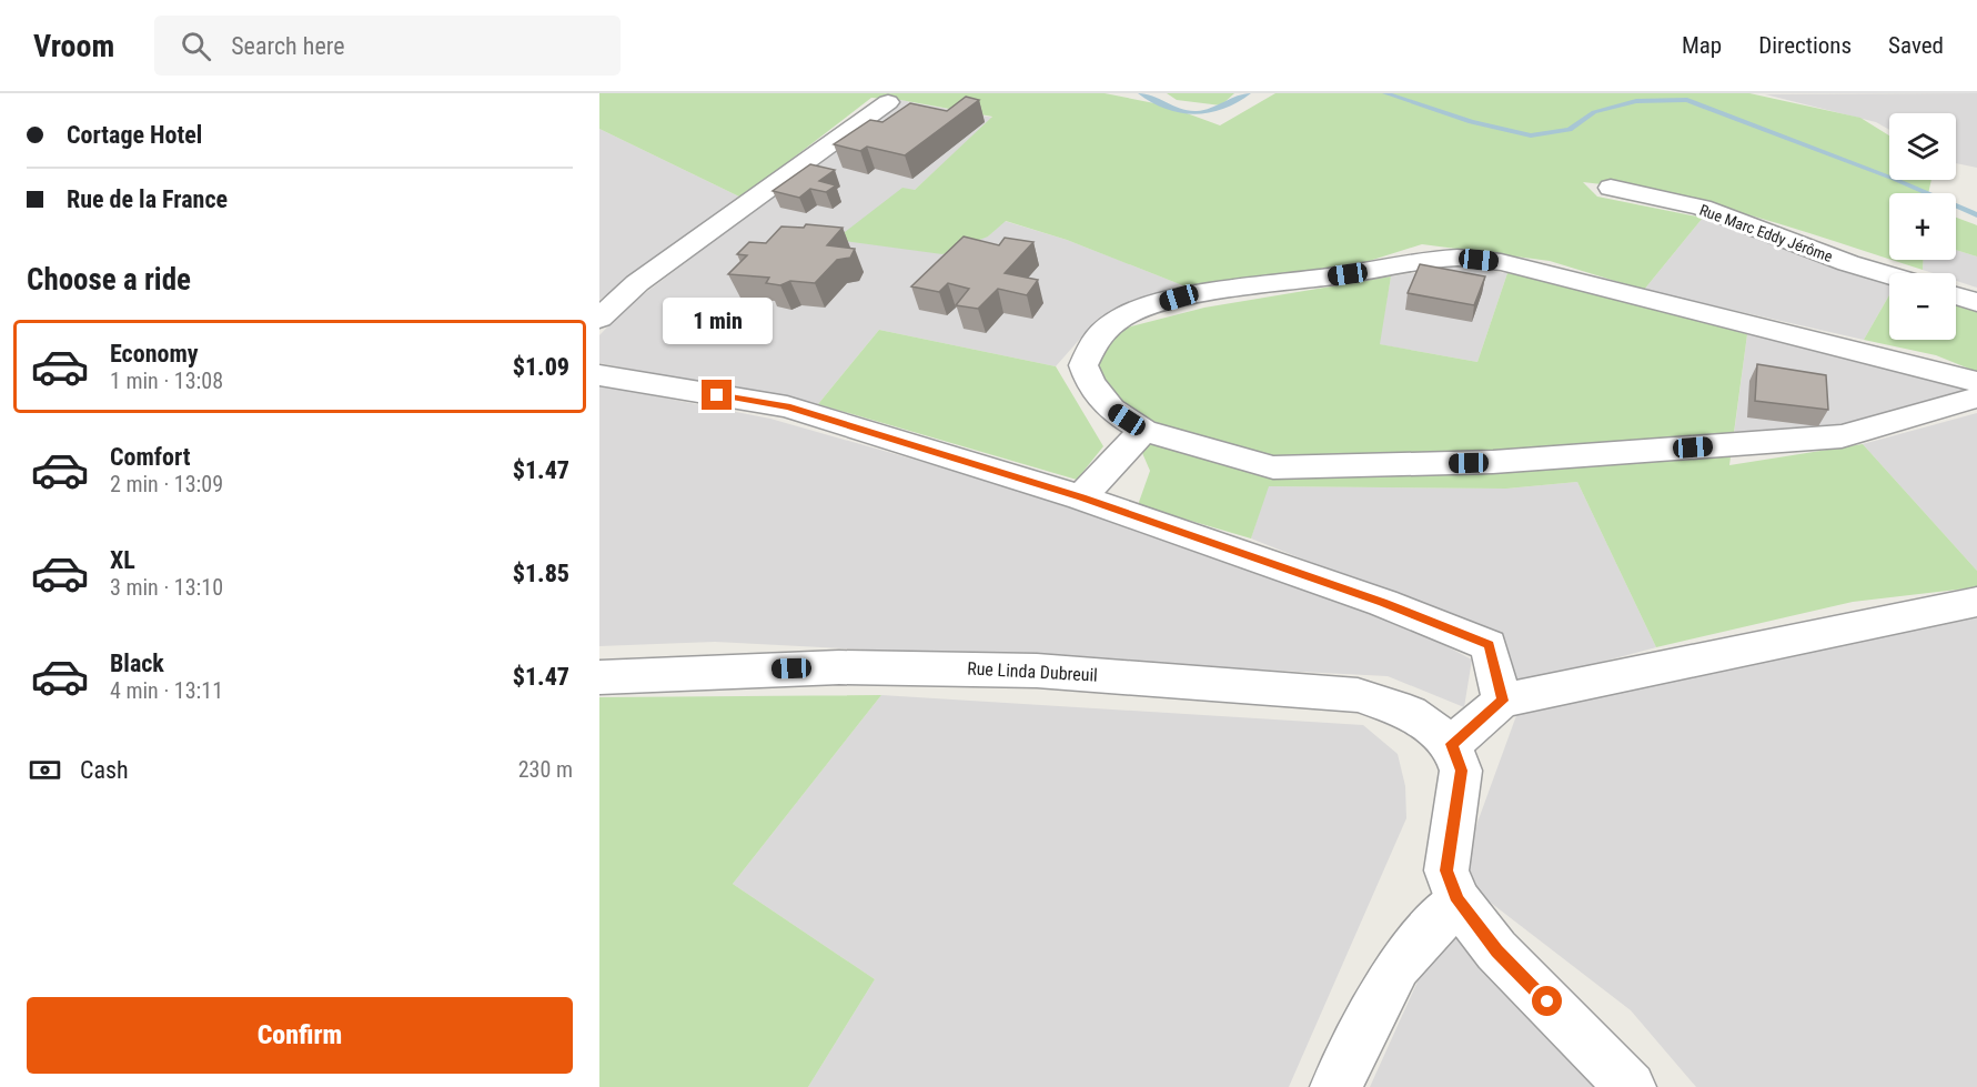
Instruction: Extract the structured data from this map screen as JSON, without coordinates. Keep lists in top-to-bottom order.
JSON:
{
  "streets": {
    "street": ["Rue Marc Eddy Jérôme", "Rue Linda Dubreuil"]
  },
  "page": {
    "header": "Vroom",
    "search": "Search here",
    "nav": ["Map", "Directions", "Saved"],
    "banner": ["Cortage Hotel", "Rue de la France"],
    "map_buttons": ["+", "−"],
    "heading": "Choose a ride",
    "bubble": "1 min",
    "list": [
      {
        "name": "Economy",
        "note": "1 min · 13:08",
        "value": "$1.09"
      },
      {
        "name": "Comfort",
        "note": "2 min · 13:09",
        "value": "$1.47"
      },
      {
        "name": "XL",
        "note": "3 min · 13:10",
        "value": "$1.85"
      },
      {
        "name": "Black",
        "note": "4 min · 13:11",
        "value": "$1.47"
      }
    ],
    "pay": ["Cash", "230 m"],
    "buttons": "Confirm"
  }
}
